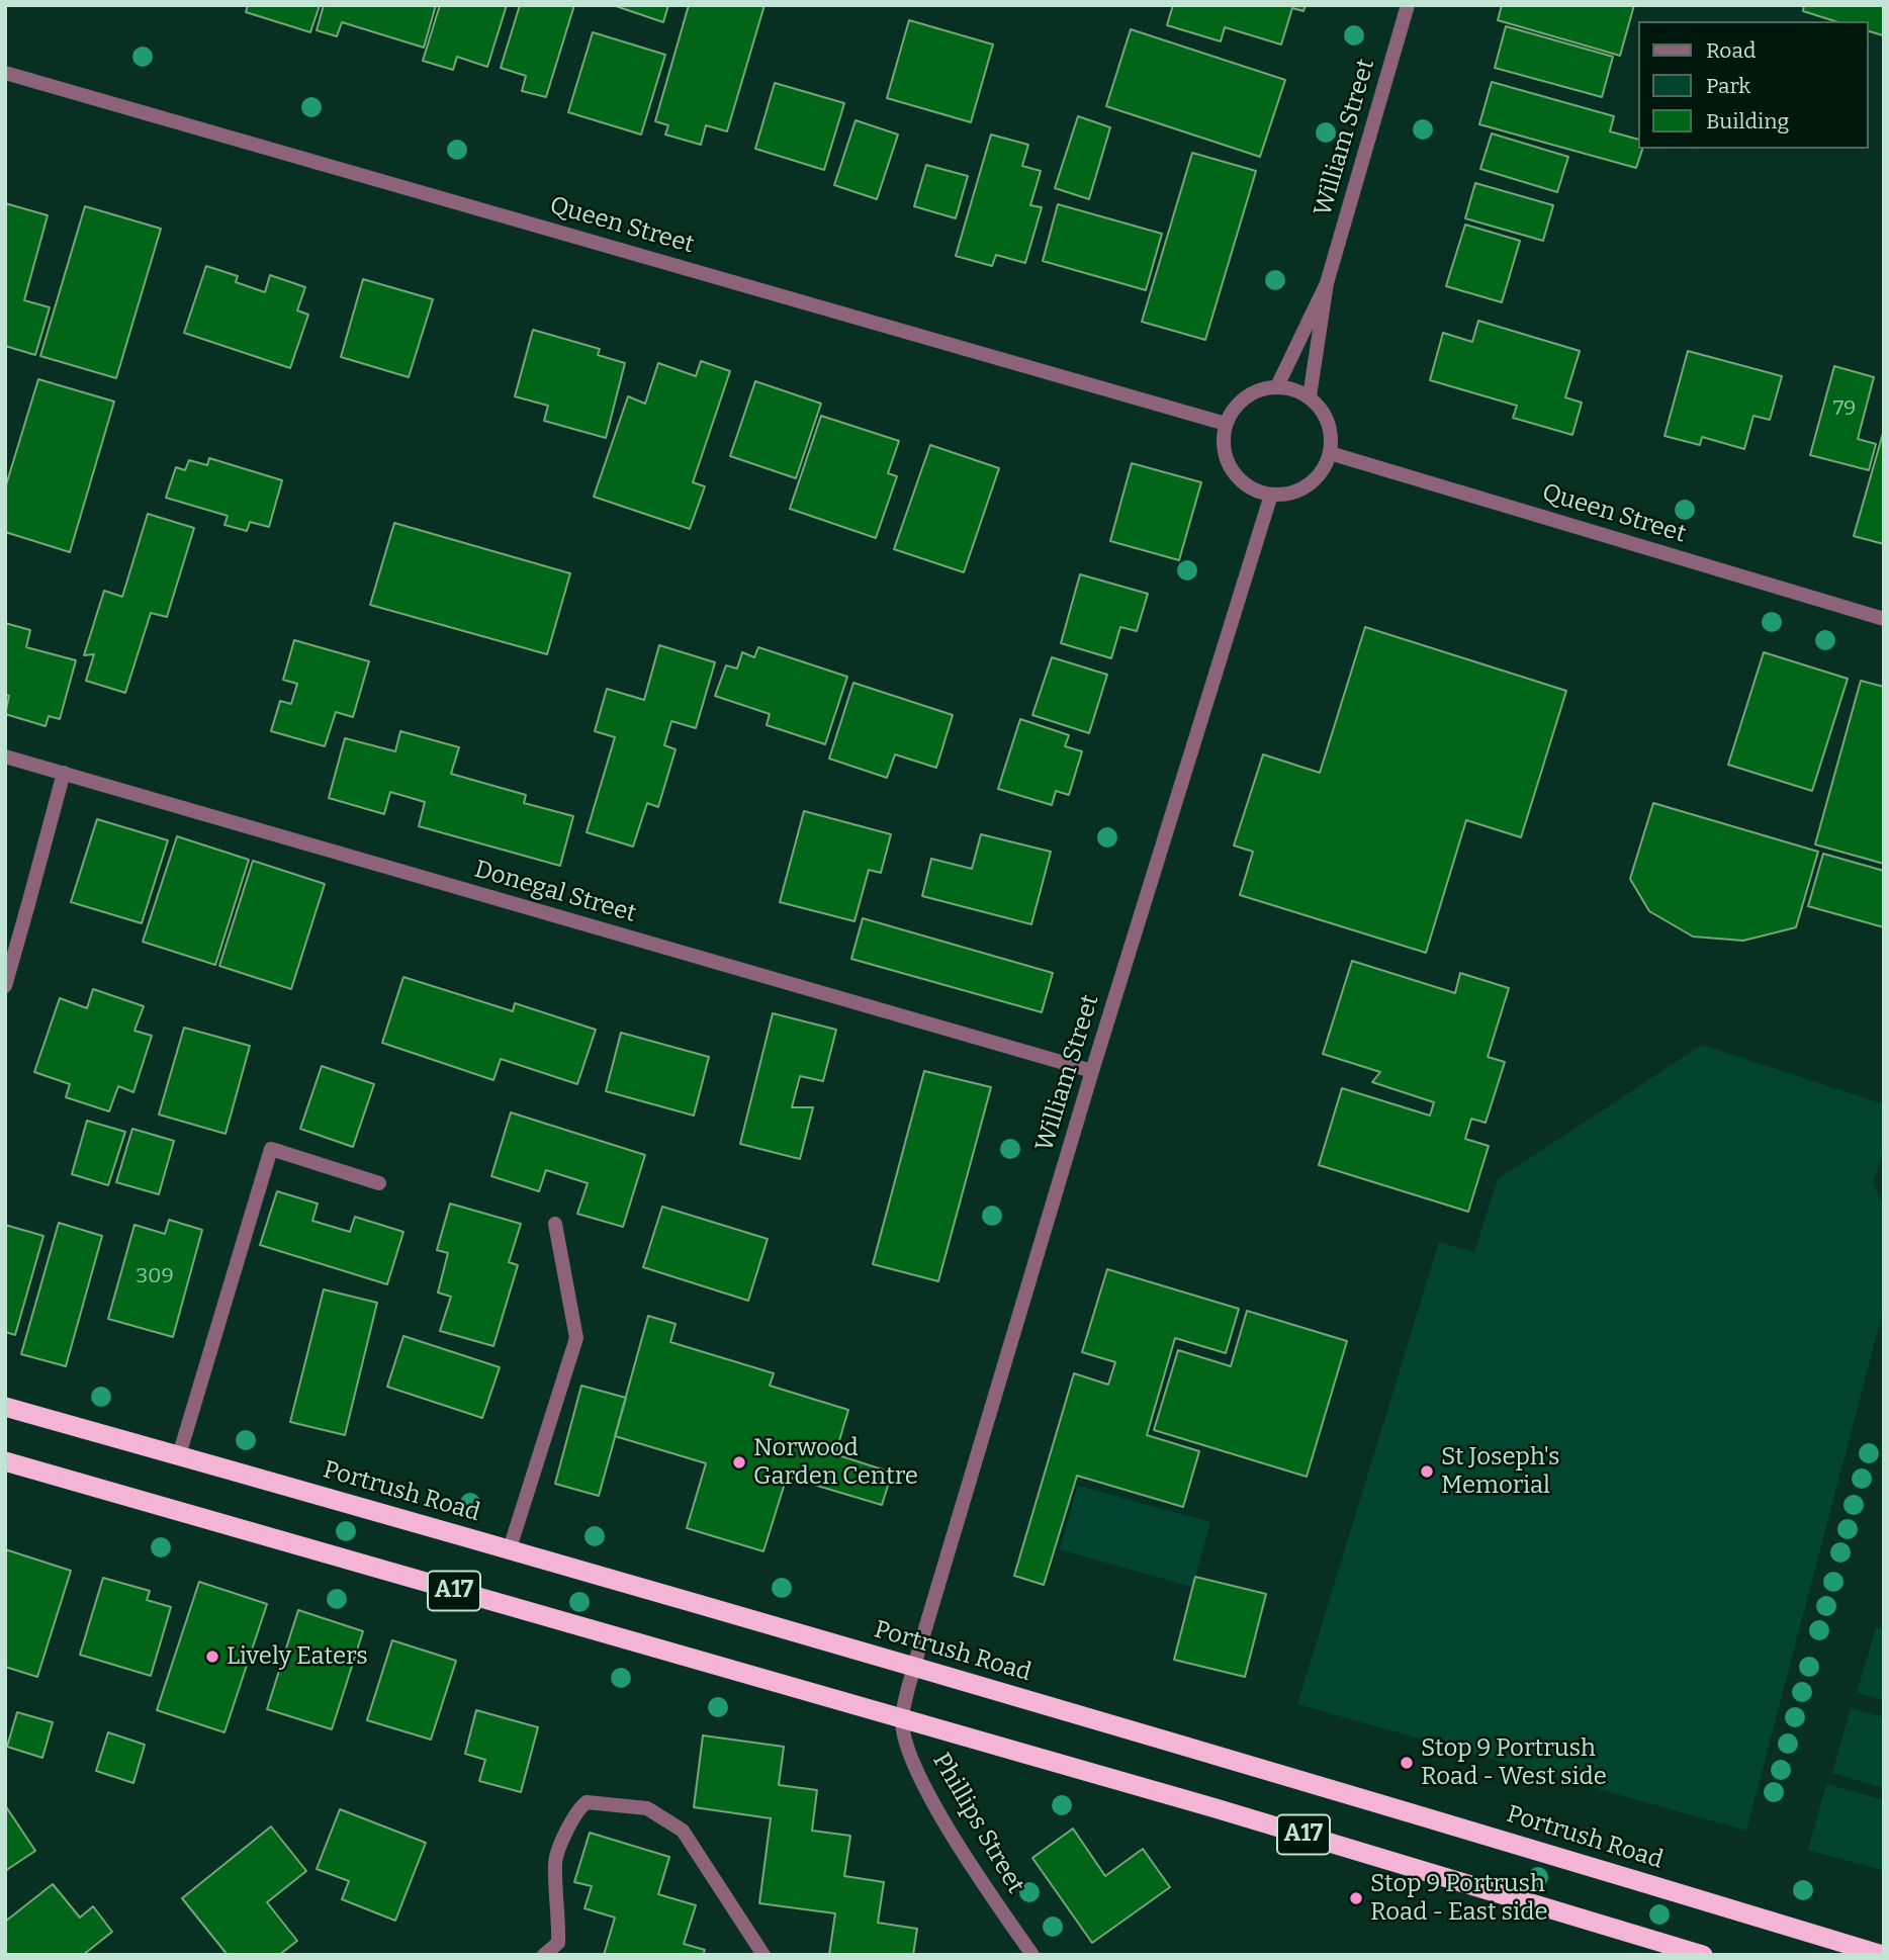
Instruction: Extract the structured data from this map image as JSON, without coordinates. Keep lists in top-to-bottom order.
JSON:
{
  "streets": {
    "highway": ["Portrush Road", "A17"],
    "street": [
      "William Street",
      "Queen Street",
      "Donegal Street",
      "Phillips Street"
    ]
  },
  "crossings": [
    ["William Street", "Queen Street"],
    ["William Street", "Donegal Street"],
    ["William Street", "Portrush Road"],
    ["William Street", "Phillips Street"],
    ["Portrush Road", "Phillips Street"],
    ["A17", "Phillips Street"]
  ],
  "places": [
    "Norwood Garden Centre",
    "St Joseph's Memorial",
    "Lively Eaters",
    "Stop 9 Portrush Road - West side",
    "Stop 9 Portrush Road - East side"
  ],
  "house_numbers": ["79", "309"],
  "legend": ["Road", "Park", "Building"]
}
